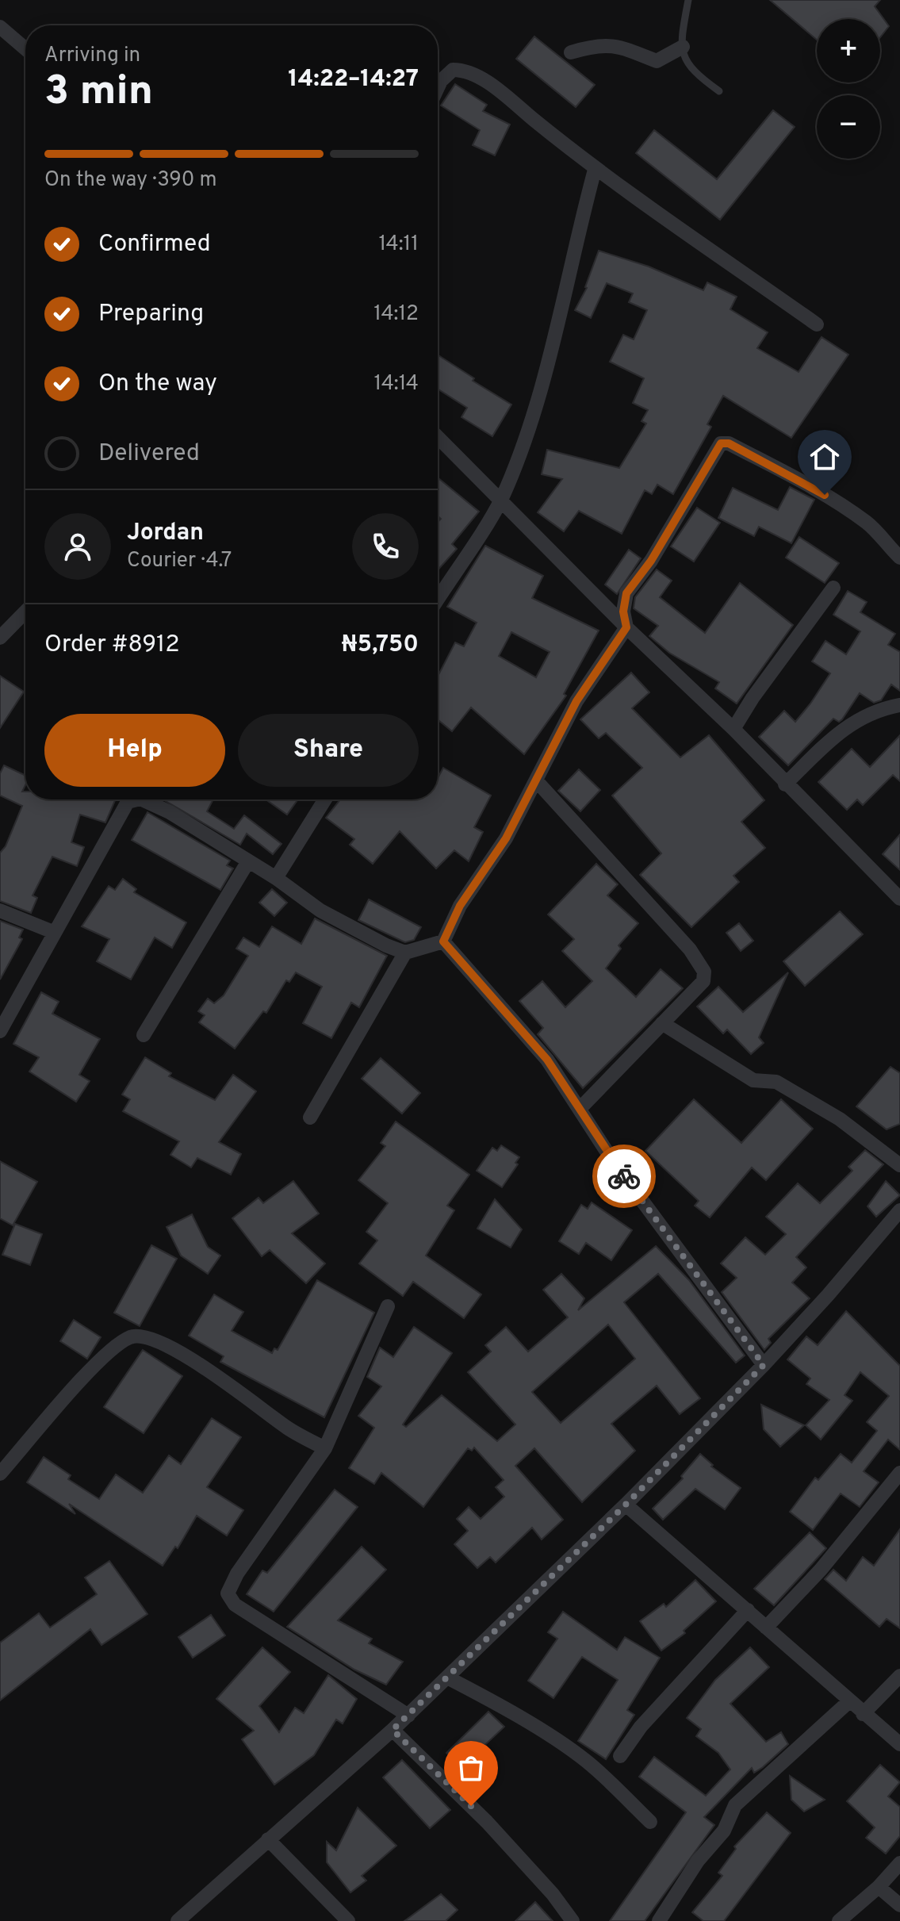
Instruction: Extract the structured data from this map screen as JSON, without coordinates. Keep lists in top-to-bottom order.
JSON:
{
  "page": {
    "map_buttons": ["+", "−"],
    "heading": ["3 min", "Arriving in", "14:22–14:27"],
    "panel": [
      "Jordan",
      "Courier · 4.7",
      "Order #8912",
      "₦5,750"
    ],
    "bar": "On the way · 390 m",
    "list": [
      ["Confirmed", "14:11"],
      ["Preparing", "14:12"],
      ["On the way", "14:14"],
      "Delivered"
    ],
    "buttons": ["Help", "Share"]
  }
}
